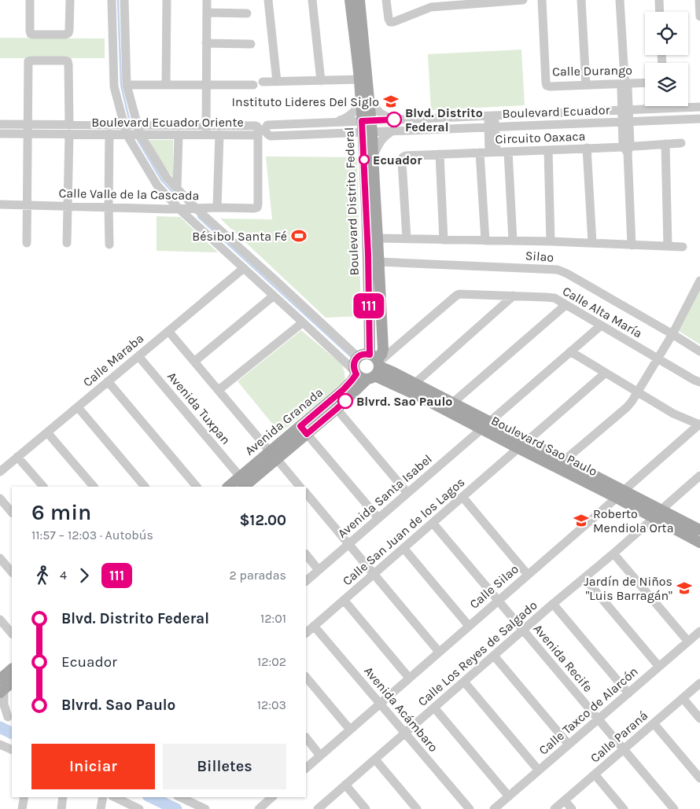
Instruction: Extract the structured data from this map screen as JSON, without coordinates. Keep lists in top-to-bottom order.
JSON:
{
  "streets": {
    "main road": ["Boulevard Distrito Federal", "Avenida Granada", "Boulevard Sao Paulo"],
    "street": [
      "Calle Durango",
      "Boulevard Ecuador",
      "Boulevard Ecuador Oriente",
      "Circuito Oaxaca",
      "Calle Valle de la Cascada",
      "Silao",
      "Calle Alta María",
      "Calle Maraba",
      "Avenida Tuxpan",
      "Avenida Santa Isabel",
      "Calle San Juan de los Lagos",
      "Calle Silao",
      "Calle Los Reyes de Salgado",
      "Avenida Recife",
      "Avenida Acámbaro",
      "Calle Taxco de Alarcón",
      "Calle Paraná"
    ]
  },
  "crossings": [
    ["Boulevard Ecuador", "Boulevard Distrito Federal"],
    ["Boulevard Ecuador Oriente", "Calle Valle de la Cascada"],
    ["Boulevard Distrito Federal", "Silao"],
    ["Boulevard Distrito Federal", "Calle Alta María"],
    ["Boulevard Distrito Federal", "Avenida Granada"],
    ["Boulevard Distrito Federal", "Boulevard Sao Paulo"],
    ["Calle Alta María", "Avenida Granada"],
    ["Calle Alta María", "Boulevard Sao Paulo"],
    ["Calle Maraba", "Avenida Tuxpan"],
    ["Avenida Tuxpan", "Avenida Granada"],
    ["Avenida Granada", "Boulevard Sao Paulo"],
    ["Boulevard Sao Paulo", "Avenida Santa Isabel"],
    ["Boulevard Sao Paulo", "Calle San Juan de los Lagos"],
    ["Boulevard Sao Paulo", "Calle Silao"],
    ["Boulevard Sao Paulo", "Calle Los Reyes de Salgado"],
    ["Calle San Juan de los Lagos", "Avenida Recife"],
    ["Calle San Juan de los Lagos", "Avenida Acámbaro"],
    ["Calle Silao", "Avenida Recife"],
    ["Calle Silao", "Avenida Acámbaro"],
    ["Calle Los Reyes de Salgado", "Avenida Recife"],
    ["Calle Los Reyes de Salgado", "Avenida Acámbaro"],
    ["Avenida Recife", "Calle Taxco de Alarcón"],
    ["Avenida Recife", "Calle Paraná"]
  ],
  "places": {
    "school or university": ["Instituto Lideres Del Siglo", "Roberto Mendiola Orta", "Jardín de Niños \"Luis Barragán\""],
    "other": ["Blvd. Distrito Federal", "Ecuador", "Blvrd. Sao Paulo"],
    "sports": ["Bésibol Santa Fé"]
  },
  "lines": ["bus line 111"],
  "page": {
    "on_map": "111",
    "heading": ["6 min", "11:57 – 12:03 · Autobús", "$12.00"],
    "legs": ["4", "111", "2 paradas"],
    "list": [
      {
        "name": "Blvd. Distrito Federal",
        "value": "12:01"
      },
      {
        "name": "Ecuador",
        "value": "12:02"
      },
      {
        "name": "Blvrd. Sao Paulo",
        "value": "12:03"
      }
    ],
    "buttons": ["Iniciar", "Billetes"]
  }
}
